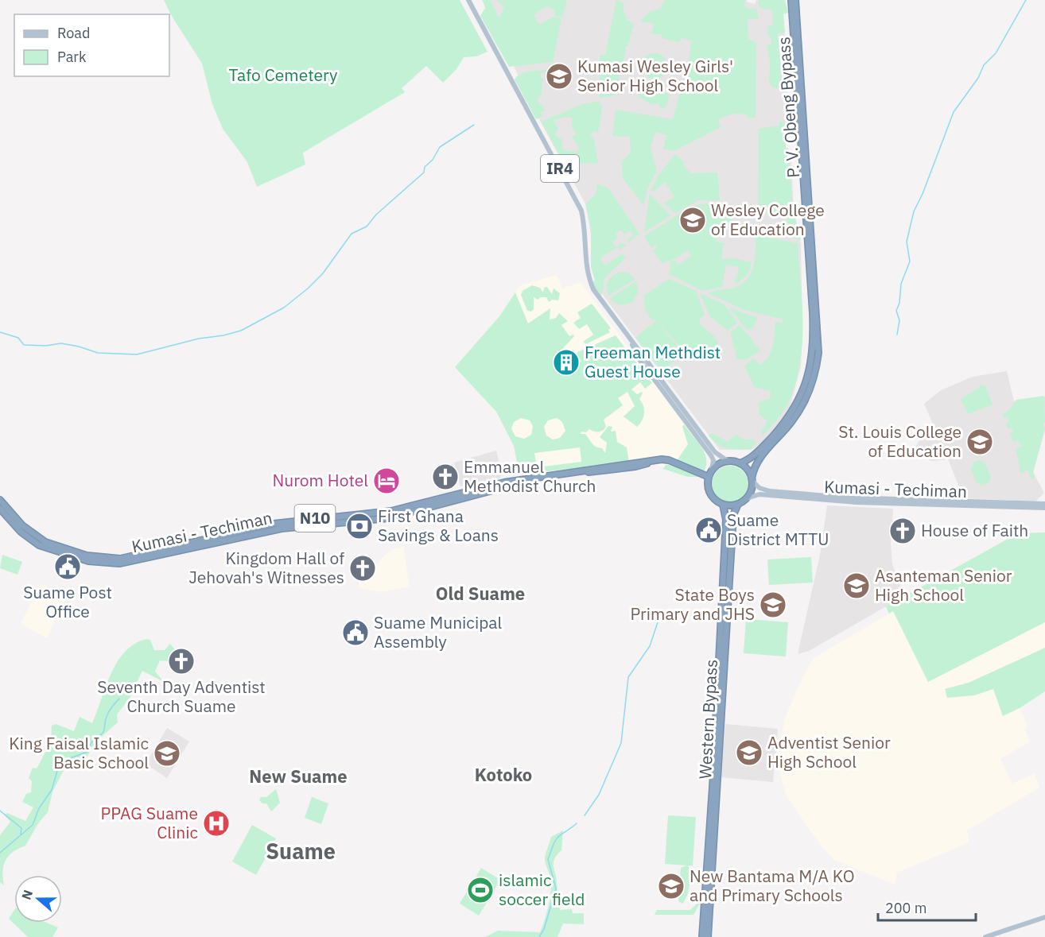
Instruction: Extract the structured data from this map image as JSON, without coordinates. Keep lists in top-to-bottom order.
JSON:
{
  "streets": {
    "highway": [
      "P. V. Obeng Bypass",
      "Kumasi - Techiman",
      "N10",
      "Western Bypass"
    ],
    "main road": ["IR4"]
  },
  "crossings": [
    ["P. V. Obeng Bypass", "IR4"],
    ["P. V. Obeng Bypass", "Kumasi - Techiman"],
    ["P. V. Obeng Bypass", "N10"],
    ["P. V. Obeng Bypass", "Western Bypass"],
    ["IR4", "Kumasi - Techiman"],
    ["IR4", "N10"],
    ["IR4", "Western Bypass"],
    ["Kumasi - Techiman", "N10"],
    ["Kumasi - Techiman", "Western Bypass"],
    ["N10", "Western Bypass"]
  ],
  "districts": [
    "Old Suame",
    "Kotoko",
    "New Suame",
    "Suame"
  ],
  "parks": ["Tafo Cemetery"],
  "places": {
    "school or university": [
      "Kumasi Wesley Girls' Senior High School",
      "Wesley College of Education",
      "St. Louis College of Education",
      "Asanteman Senior High School",
      "State Boys Primary and JHS",
      "Adventist Senior High School",
      "King Faisal Islamic Basic School",
      "New Bantama M/A KO and Primary Schools"
    ],
    "building": ["Freeman Methdist Guest House"],
    "church": [
      "Emmanuel Methodist Church",
      "House of Faith",
      "Kingdom Hall of Jehovah's Witnesses",
      "Seventh Day Adventist Church Suame"
    ],
    "hotel": ["Nurom Hotel"],
    "bank": ["First Ghana Savings & Loans"],
    "public building": ["Suame District MTTU", "Suame Post Office", "Suame Municipal Assembly"],
    "hospital": ["PPAG Suame Clinic"],
    "sports": ["islamic soccer field"]
  },
  "legend": ["Road", "Park"],
  "scale_bar": "200 m",
  "north": "left"
}
